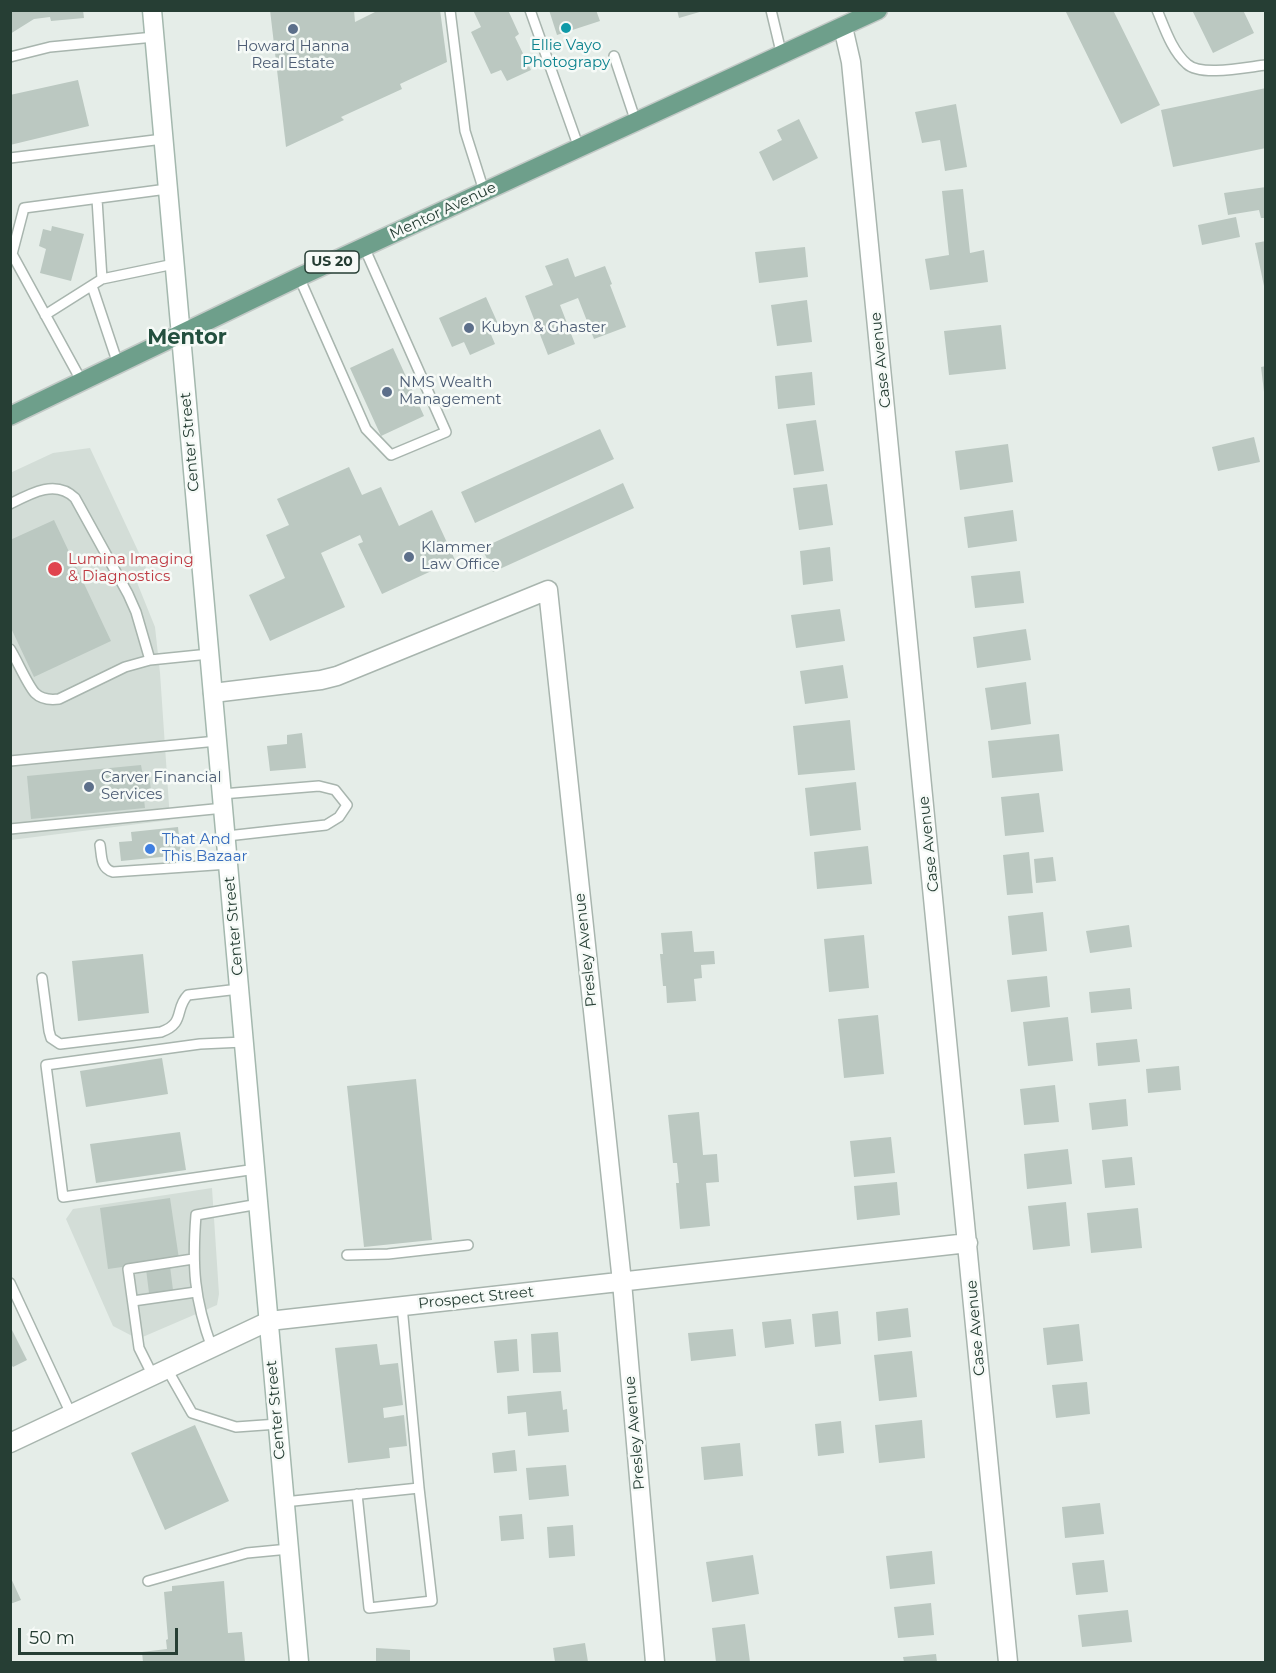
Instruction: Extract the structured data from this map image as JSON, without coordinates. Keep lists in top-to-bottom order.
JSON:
{
  "streets": {
    "main road": ["Mentor Avenue", "US 20"],
    "street": [
      "Case Avenue",
      "Center Street",
      "Presley Avenue",
      "Prospect Street"
    ]
  },
  "crossings": [
    ["Mentor Avenue", "Case Avenue"],
    ["Mentor Avenue", "Center Street"],
    ["Case Avenue", "Prospect Street"],
    ["Center Street", "Presley Avenue"],
    ["Center Street", "Prospect Street"],
    ["Presley Avenue", "Prospect Street"]
  ],
  "districts": ["Mentor"],
  "places": [
    "Ellie Vayo Photograpy",
    "Howard Hanna Real Estate",
    "Kubyn & Ghaster",
    "NMS Wealth Management",
    "Klammer Law Office",
    "Lumina Imaging & Diagnostics",
    "Carver Financial Services",
    "That And This Bazaar"
  ],
  "scale_bar": "50 m"
}
